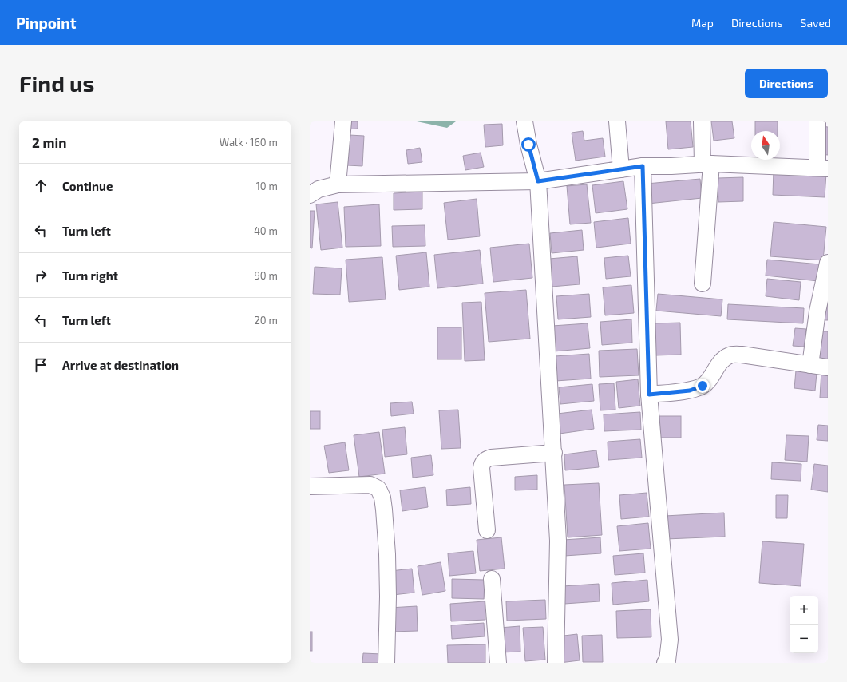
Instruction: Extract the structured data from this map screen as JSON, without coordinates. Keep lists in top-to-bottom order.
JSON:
{
  "north": "top",
  "page": {
    "header": "Pinpoint",
    "nav": ["Map", "Directions", "Saved"],
    "buttons": "Directions",
    "title": "Find us",
    "heading": ["2 min", "Walk · 160 m"],
    "list": [
      ["Continue", "10 m"],
      ["Turn left", "40 m"],
      ["Turn right", "90 m"],
      ["Turn left", "20 m"],
      "Arrive at destination"
    ],
    "map_buttons": ["+", "−"]
  }
}
